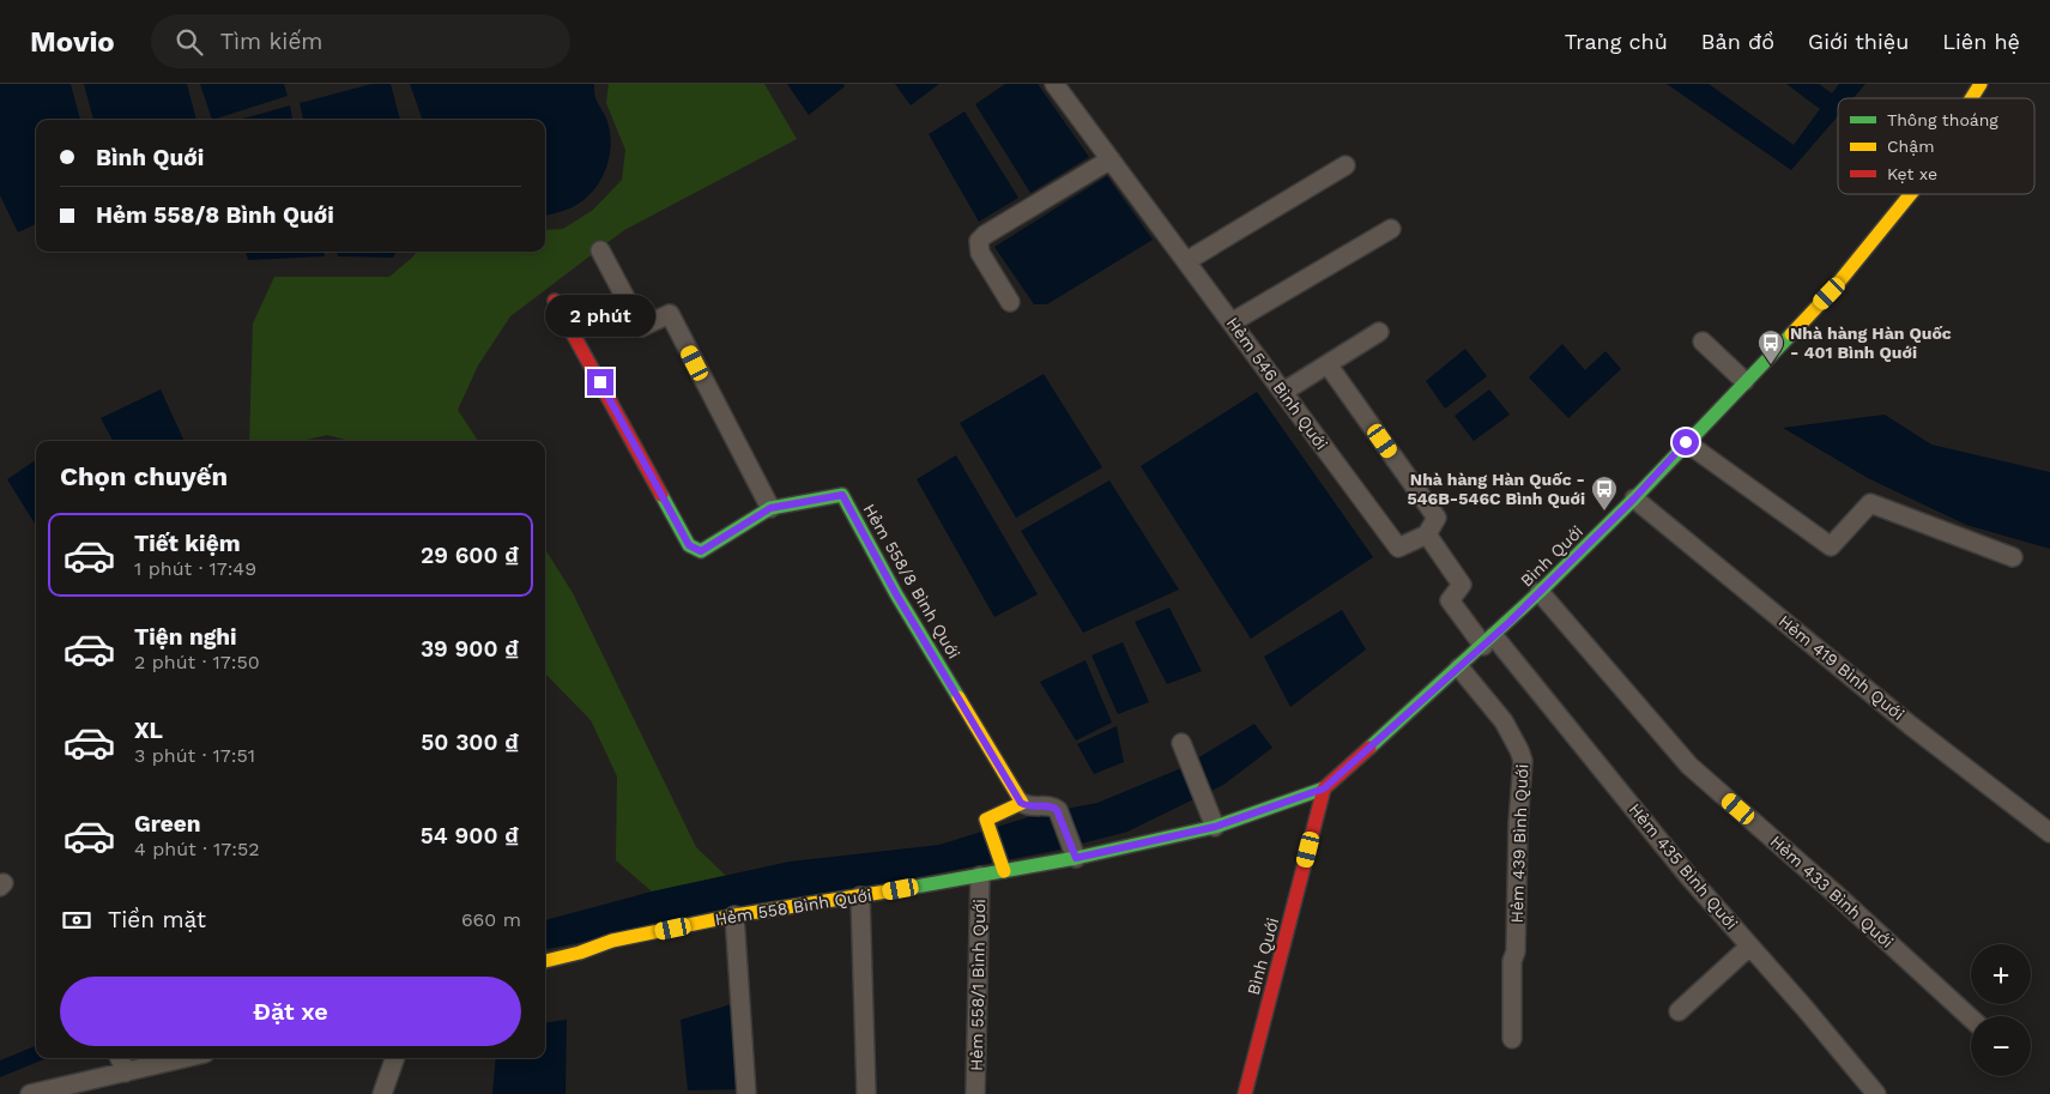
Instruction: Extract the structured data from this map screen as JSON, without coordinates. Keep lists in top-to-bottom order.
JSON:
{
  "streets": {
    "street": [
      "Hẻm 546 Bình Quới",
      "Bình Quới",
      "Hẻm 558/8 Bình Quới",
      "Hẻm 419 Bình Quới",
      "Hẻm 439 Bình Quới",
      "Hẻm 435 Bình Quới",
      "Hẻm 433 Bình Quới",
      "Hẻm 558 Bình Quới",
      "Hẻm 558/1 Bình Quới"
    ]
  },
  "crossings": [
    ["Bình Quới", "Hẻm 419 Bình Quới"],
    ["Bình Quới", "Hẻm 439 Bình Quới"],
    ["Bình Quới", "Hẻm 435 Bình Quới"],
    ["Bình Quới", "Hẻm 433 Bình Quới"],
    ["Bình Quới", "Hẻm 558 Bình Quới"],
    ["Hẻm 558 Bình Quới", "Hẻm 558/1 Bình Quới"]
  ],
  "places": {
    "bus stop": ["Nhà hàng Hàn Quốc - 401 Bình Quới", "Nhà hàng Hàn Quốc - 546B-546C Bình Quới"]
  },
  "legend": ["Thông thoáng", "Chậm", "Kẹt xe"],
  "page": {
    "header": "Movio",
    "search": "Tìm kiếm",
    "nav": [
      "Trang chủ",
      "Bản đồ",
      "Giới thiệu",
      "Liên hệ"
    ],
    "banner": ["Bình Quới", "Hẻm 558/8 Bình Quới"],
    "bubble": "2 phút",
    "heading": "Chọn chuyến",
    "list": [
      {
        "name": "Tiết kiệm",
        "note": "1 phút · 17:49",
        "value": "29 600 ₫"
      },
      {
        "name": "Tiện nghi",
        "note": "2 phút · 17:50",
        "value": "39 900 ₫"
      },
      {
        "name": "XL",
        "note": "3 phút · 17:51",
        "value": "50 300 ₫"
      },
      {
        "name": "Green",
        "note": "4 phút · 17:52",
        "value": "54 900 ₫"
      }
    ],
    "pay": ["Tiền mặt", "660 m"],
    "map_buttons": ["+", "−"],
    "buttons": "Đặt xe"
  }
}
